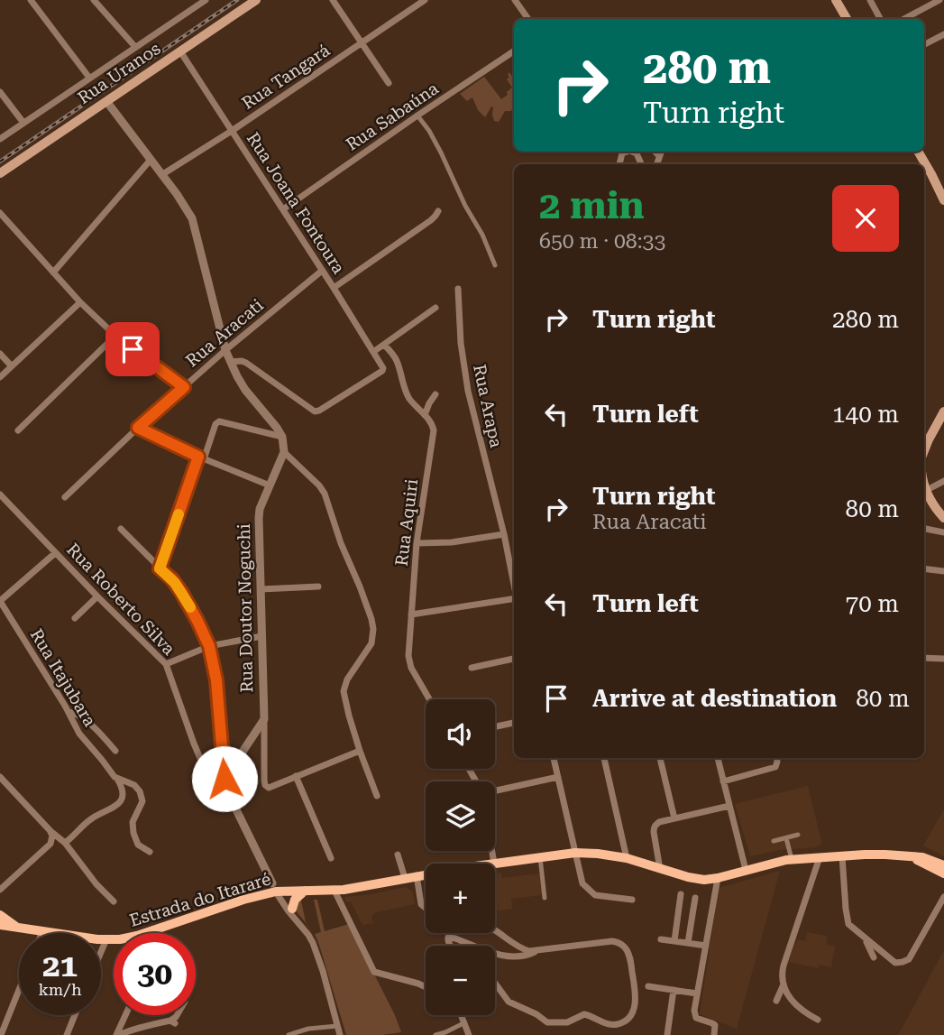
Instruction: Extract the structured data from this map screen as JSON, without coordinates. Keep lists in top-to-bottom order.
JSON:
{
  "streets": {
    "main road": ["Rua Uranos", "Estrada do Itararé"],
    "street": [
      "Rua Tangará",
      "Rua Sabaúna",
      "Rua Joana Fontoura",
      "Rua Aracati",
      "Rua Arapa",
      "Rua Aquiri",
      "Rua Roberto Silva",
      "Rua Doutor Noguchi",
      "Rua Itajubara"
    ]
  },
  "crossings": [
    ["Rua Uranos", "Rua Joana Fontoura"],
    ["Rua Tangará", "Rua Joana Fontoura"],
    ["Rua Sabaúna", "Rua Joana Fontoura"],
    ["Rua Joana Fontoura", "Rua Aracati"]
  ],
  "page": {
    "turn": ["280 m", "Turn right"],
    "heading": ["2 min", "650 m · 08:33"],
    "list": [
      {
        "name": "Turn right",
        "value": "280 m"
      },
      {
        "name": "Turn left",
        "value": "140 m"
      },
      {
        "name": "Turn right",
        "note": "Rua Aracati",
        "value": "80 m"
      },
      {
        "name": "Turn left",
        "value": "70 m"
      },
      {
        "name": "Arrive at destination",
        "value": "80 m"
      }
    ],
    "map_buttons": ["+", "−"],
    "speed": "21 km/h",
    "limit": "30"
  }
}
